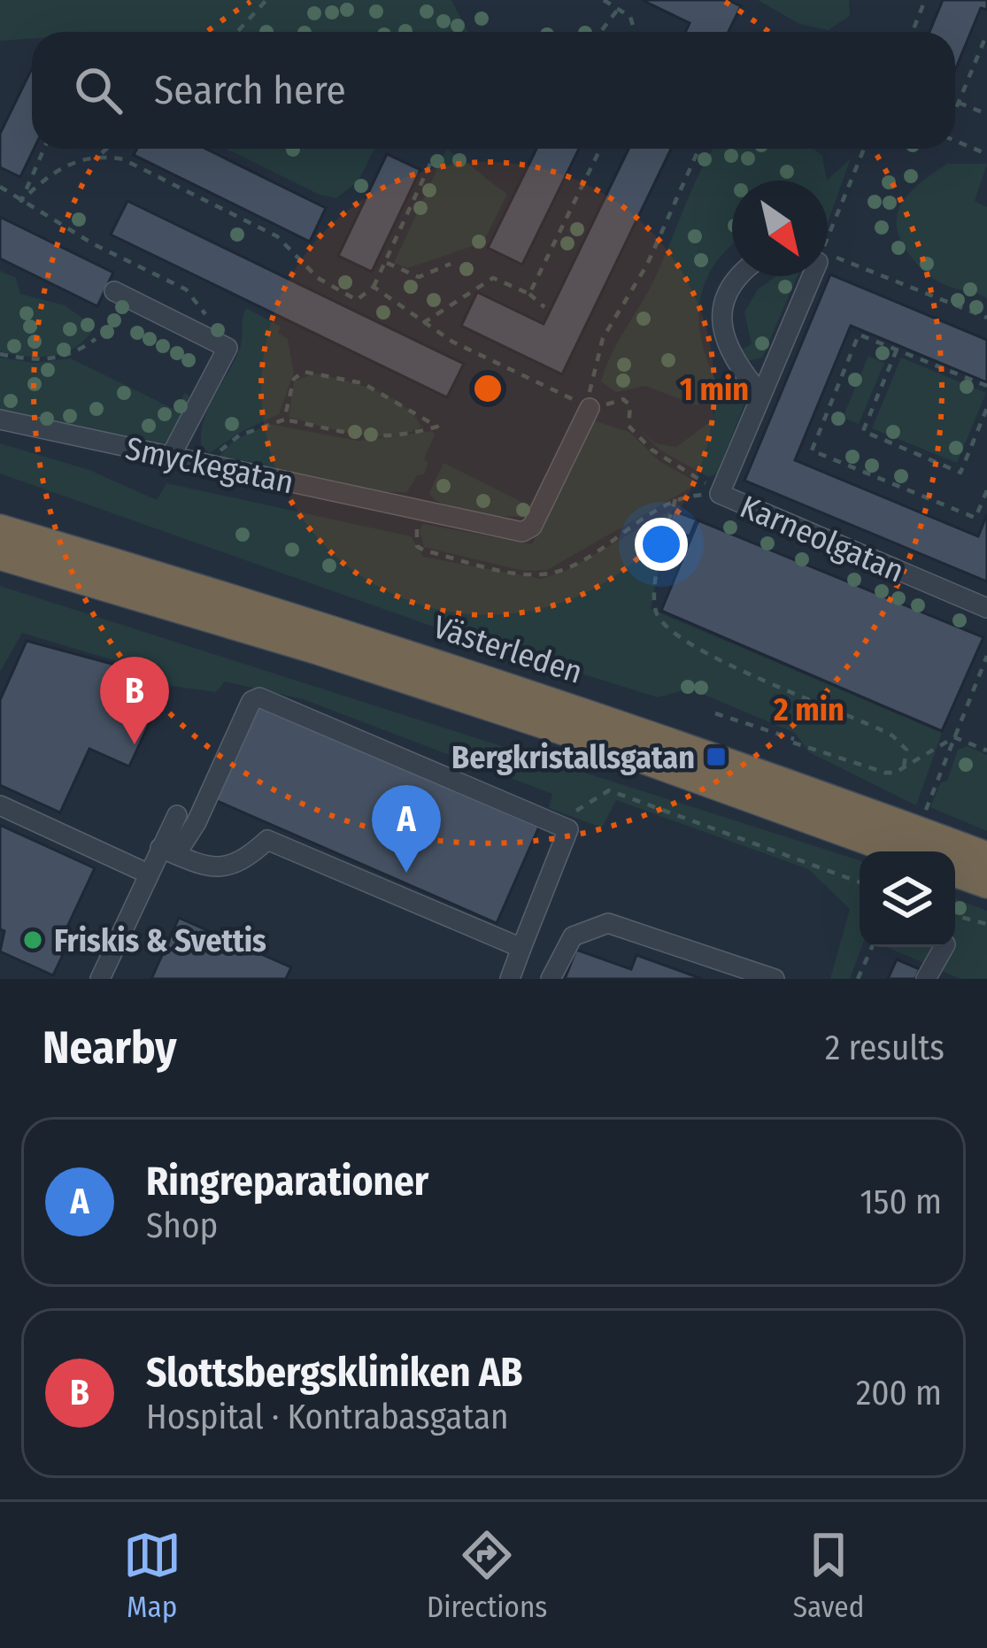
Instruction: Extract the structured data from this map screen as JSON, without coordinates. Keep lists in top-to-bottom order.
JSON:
{
  "streets": {
    "highway": ["Västerleden"],
    "street": ["Smyckegatan", "Karneolgatan"]
  },
  "places": {
    "transit": ["Bergkristallsgatan"],
    "other": ["Friskis & Svettis"]
  },
  "north": "bottom right",
  "page": {
    "search": "Search here",
    "pins": ["B", "A"],
    "heading": ["Nearby", "2 results"],
    "list": [
      {
        "mark": "A",
        "name": "Ringreparationer",
        "note": "Shop",
        "value": "150 m"
      },
      {
        "mark": "B",
        "name": "Slottsbergskliniken AB",
        "note": "Hospital · Kontrabasgatan",
        "value": "200 m"
      }
    ],
    "nav": ["Map", "Directions", "Saved"]
  },
  "rings": ["1 min", "2 min"]
}
